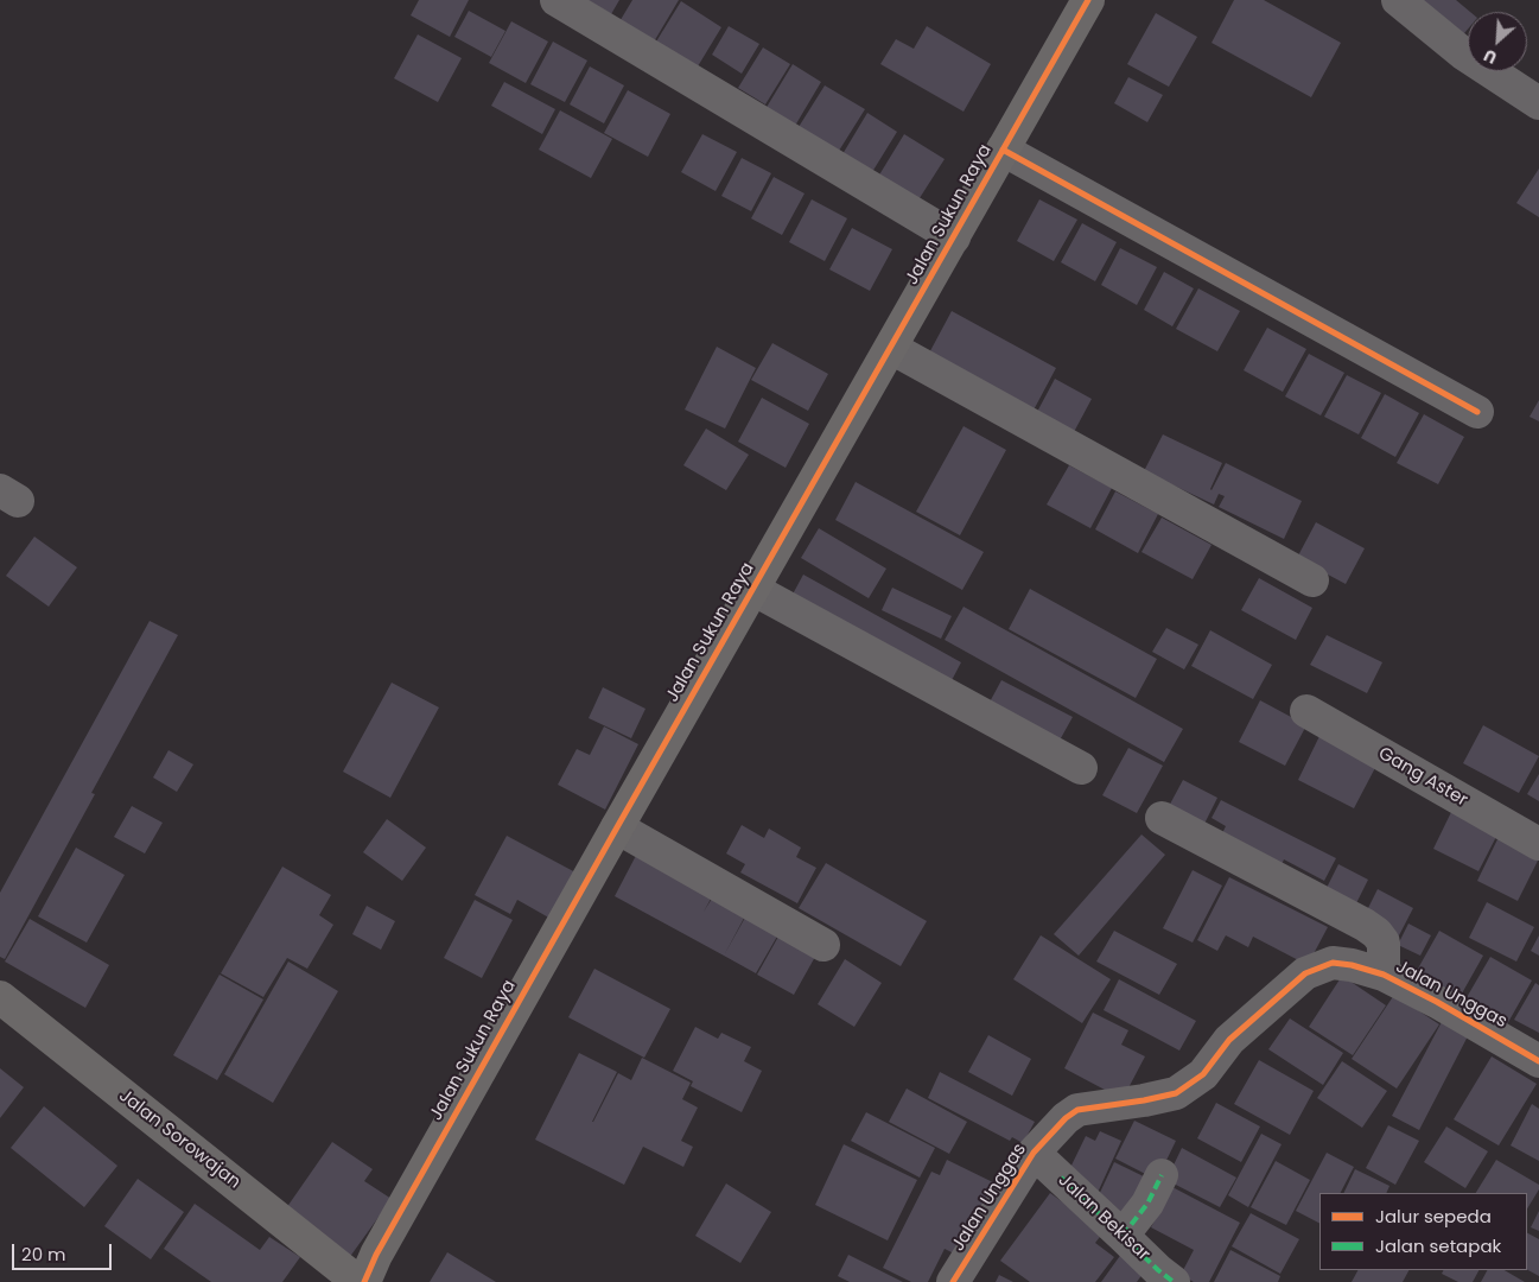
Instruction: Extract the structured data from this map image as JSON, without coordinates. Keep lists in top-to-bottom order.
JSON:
{
  "streets": {
    "street": [
      "Jalan Sukun Raya",
      "Gang Aster",
      "Jalan Unggas",
      "Jalan Sorowajan",
      "Jalan Bekisar"
    ]
  },
  "crossings": [
    ["Jalan Unggas", "Jalan Bekisar"]
  ],
  "legend": ["Jalur sepeda", "Jalan setapak"],
  "scale_bar": "20 m",
  "north": "bottom left"
}
